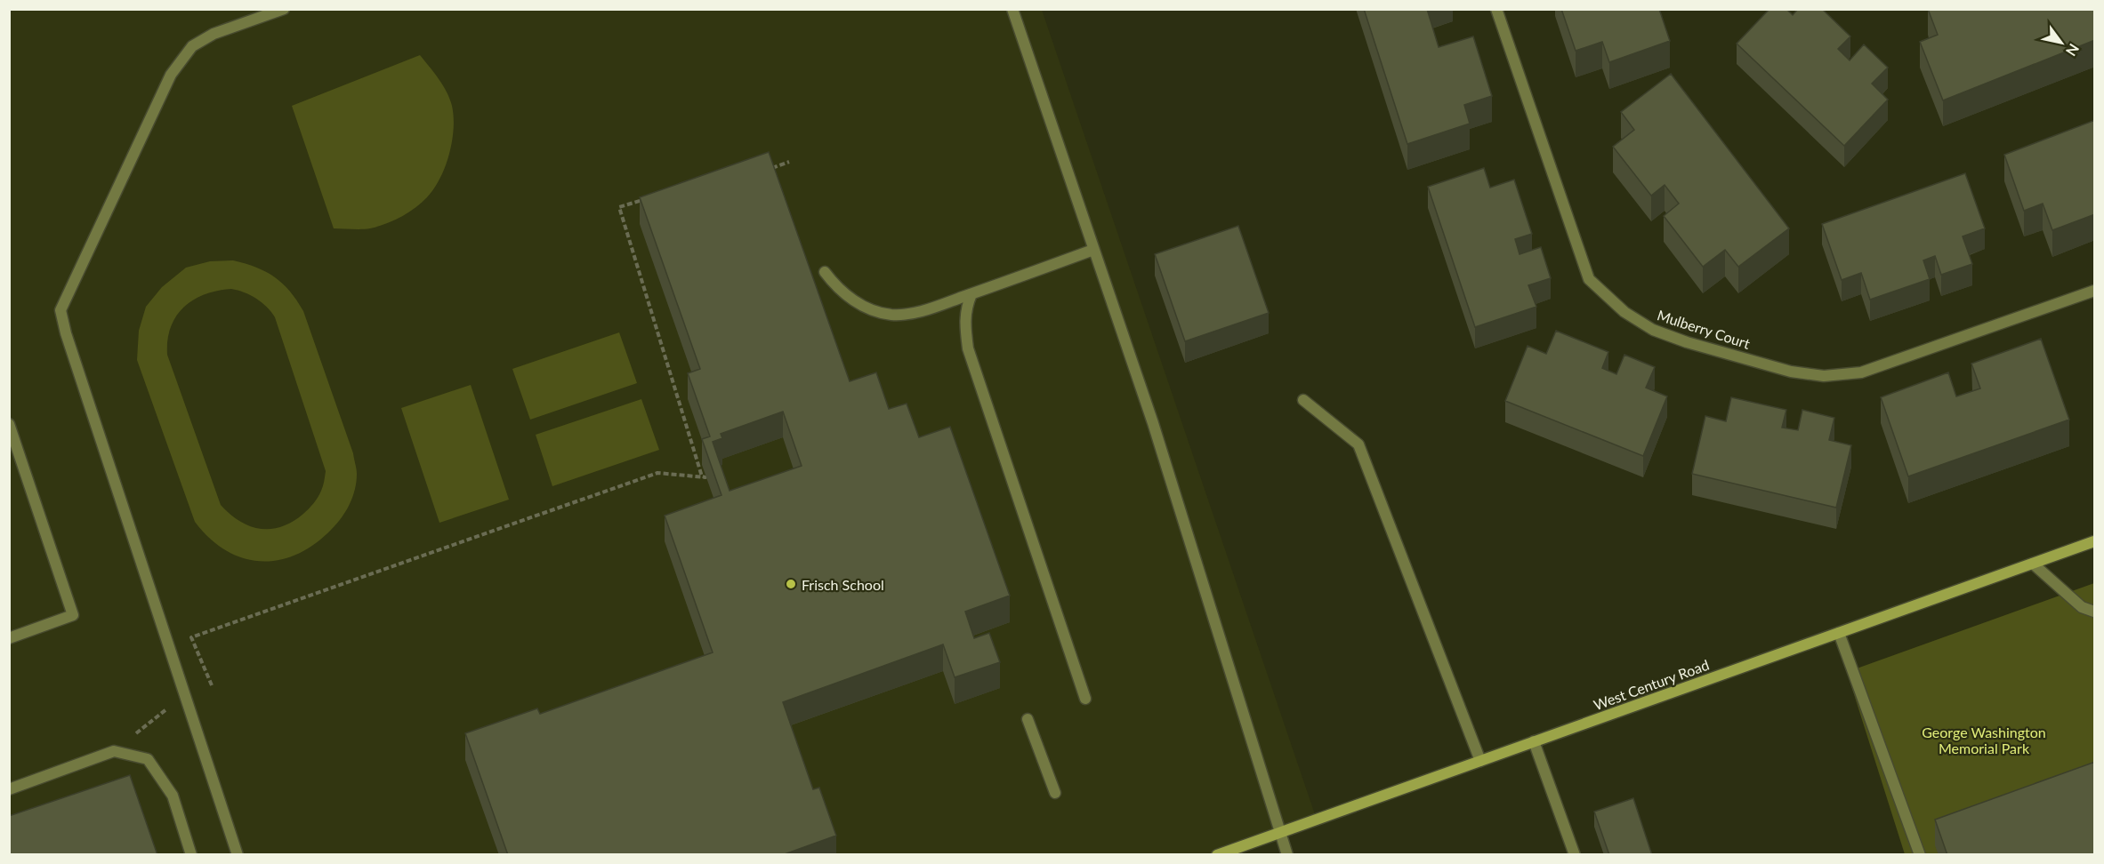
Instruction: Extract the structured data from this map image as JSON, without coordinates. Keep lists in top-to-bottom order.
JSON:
{
  "streets": {
    "main road": ["West Century Road"],
    "street": ["Mulberry Court"]
  },
  "parks": ["George Washington Memorial Park"],
  "places": ["Frisch School"],
  "north": "bottom right"
}
